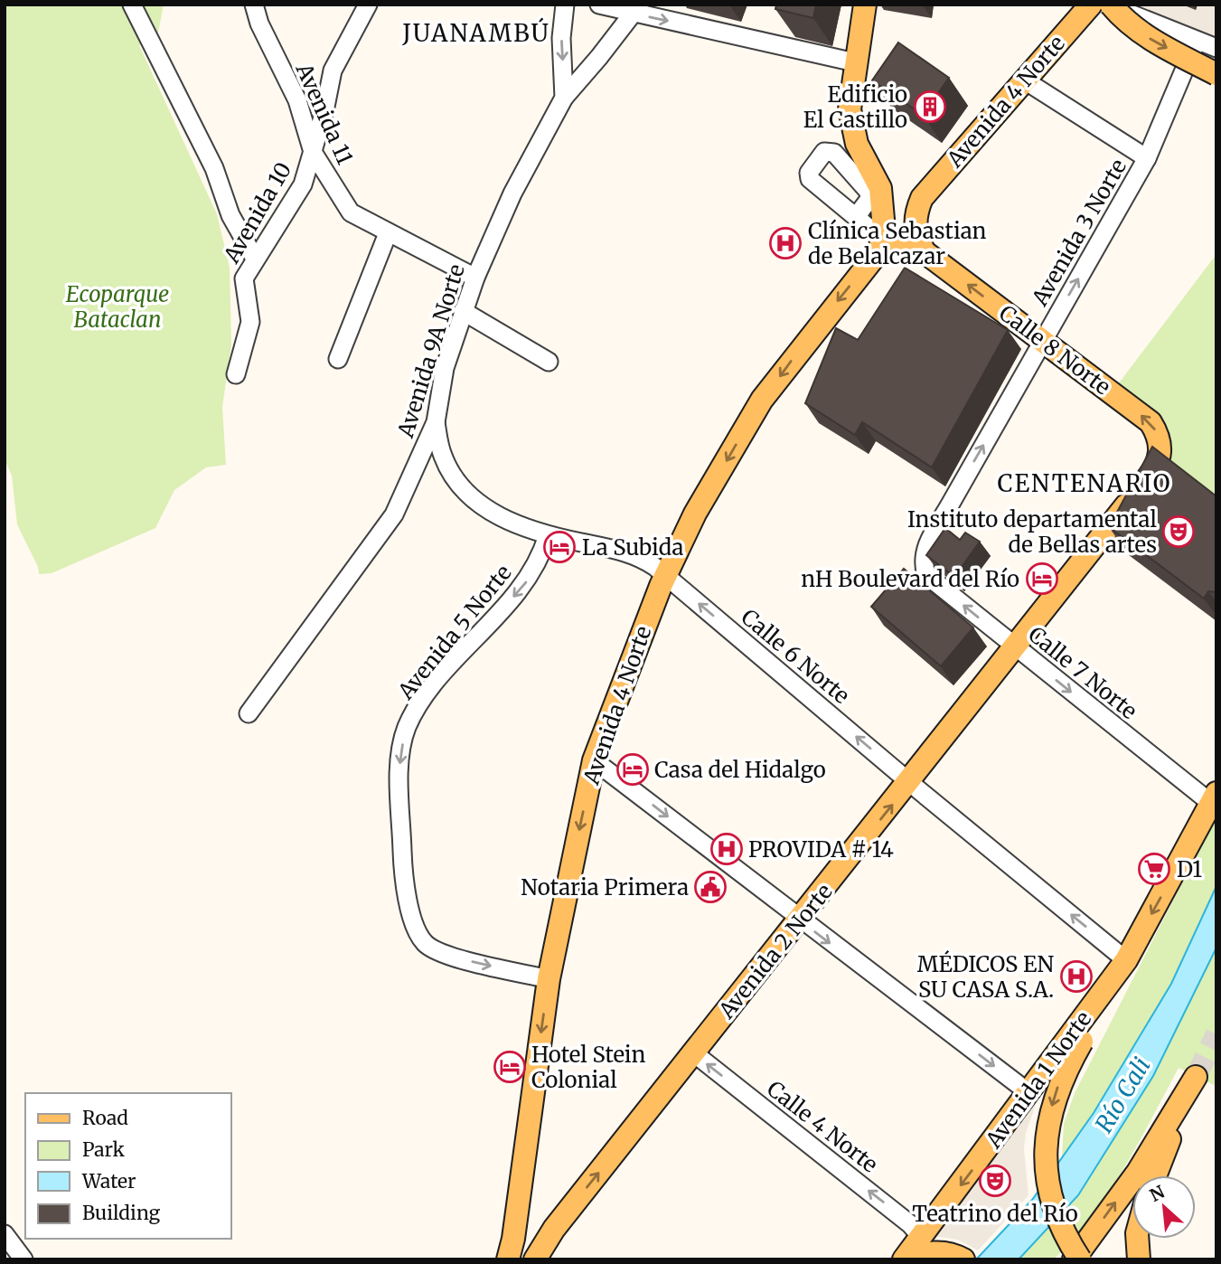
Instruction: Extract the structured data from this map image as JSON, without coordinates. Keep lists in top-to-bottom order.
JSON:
{
  "streets": {
    "main road": [
      "Avenida 4 Norte",
      "Calle 8 Norte",
      "Avenida 2 Norte",
      "Avenida 1 Norte"
    ],
    "street": [
      "Avenida 11",
      "Avenida 10",
      "Avenida 3 Norte",
      "Avenida 9A Norte",
      "Avenida 5 Norte",
      "Calle 6 Norte",
      "Calle 7 Norte",
      "Calle 4 Norte"
    ]
  },
  "crossings": [
    ["Avenida 4 Norte", "Calle 8 Norte"],
    ["Avenida 4 Norte", "Avenida 5 Norte"],
    ["Avenida 4 Norte", "Calle 6 Norte"],
    ["Avenida 11", "Avenida 10"],
    ["Avenida 11", "Avenida 9A Norte"],
    ["Avenida 3 Norte", "Calle 8 Norte"],
    ["Avenida 3 Norte", "Calle 7 Norte"],
    ["Calle 8 Norte", "Avenida 2 Norte"],
    ["Avenida 9A Norte", "Calle 6 Norte"],
    ["Avenida 5 Norte", "Calle 6 Norte"],
    ["Calle 6 Norte", "Avenida 2 Norte"],
    ["Calle 6 Norte", "Avenida 1 Norte"],
    ["Calle 7 Norte", "Avenida 2 Norte"],
    ["Calle 7 Norte", "Avenida 1 Norte"],
    ["Avenida 2 Norte", "Calle 4 Norte"],
    ["Avenida 1 Norte", "Calle 4 Norte"]
  ],
  "one_way": [
    "Avenida 4 Norte",
    "Avenida 3 Norte",
    "Calle 8 Norte",
    "Calle 6 Norte",
    "Avenida 2 Norte",
    "Avenida 1 Norte",
    "Calle 4 Norte"
  ],
  "districts": ["JUANAMBÚ", "CENTENARIO"],
  "water": ["Río Cali"],
  "parks": ["Ecoparque Bataclan"],
  "places": {
    "building": ["Edificio El Castillo"],
    "hospital": ["Clínica Sebastian de Belalcazar", "PROVIDA # 14", "MÉDICOS EN SU CASA S.A."],
    "theatre": ["Instituto departamental de Bellas artes", "Teatrino del Río"],
    "hotel": [
      "La Subida",
      "nH Boulevard del Río",
      "Casa del Hidalgo",
      "Hotel Stein Colonial"
    ],
    "supermarket": ["D1"],
    "public building": ["Notaria Primera"]
  },
  "legend": [
    "Road",
    "Park",
    "Water",
    "Building"
  ],
  "north": "top left"
}
